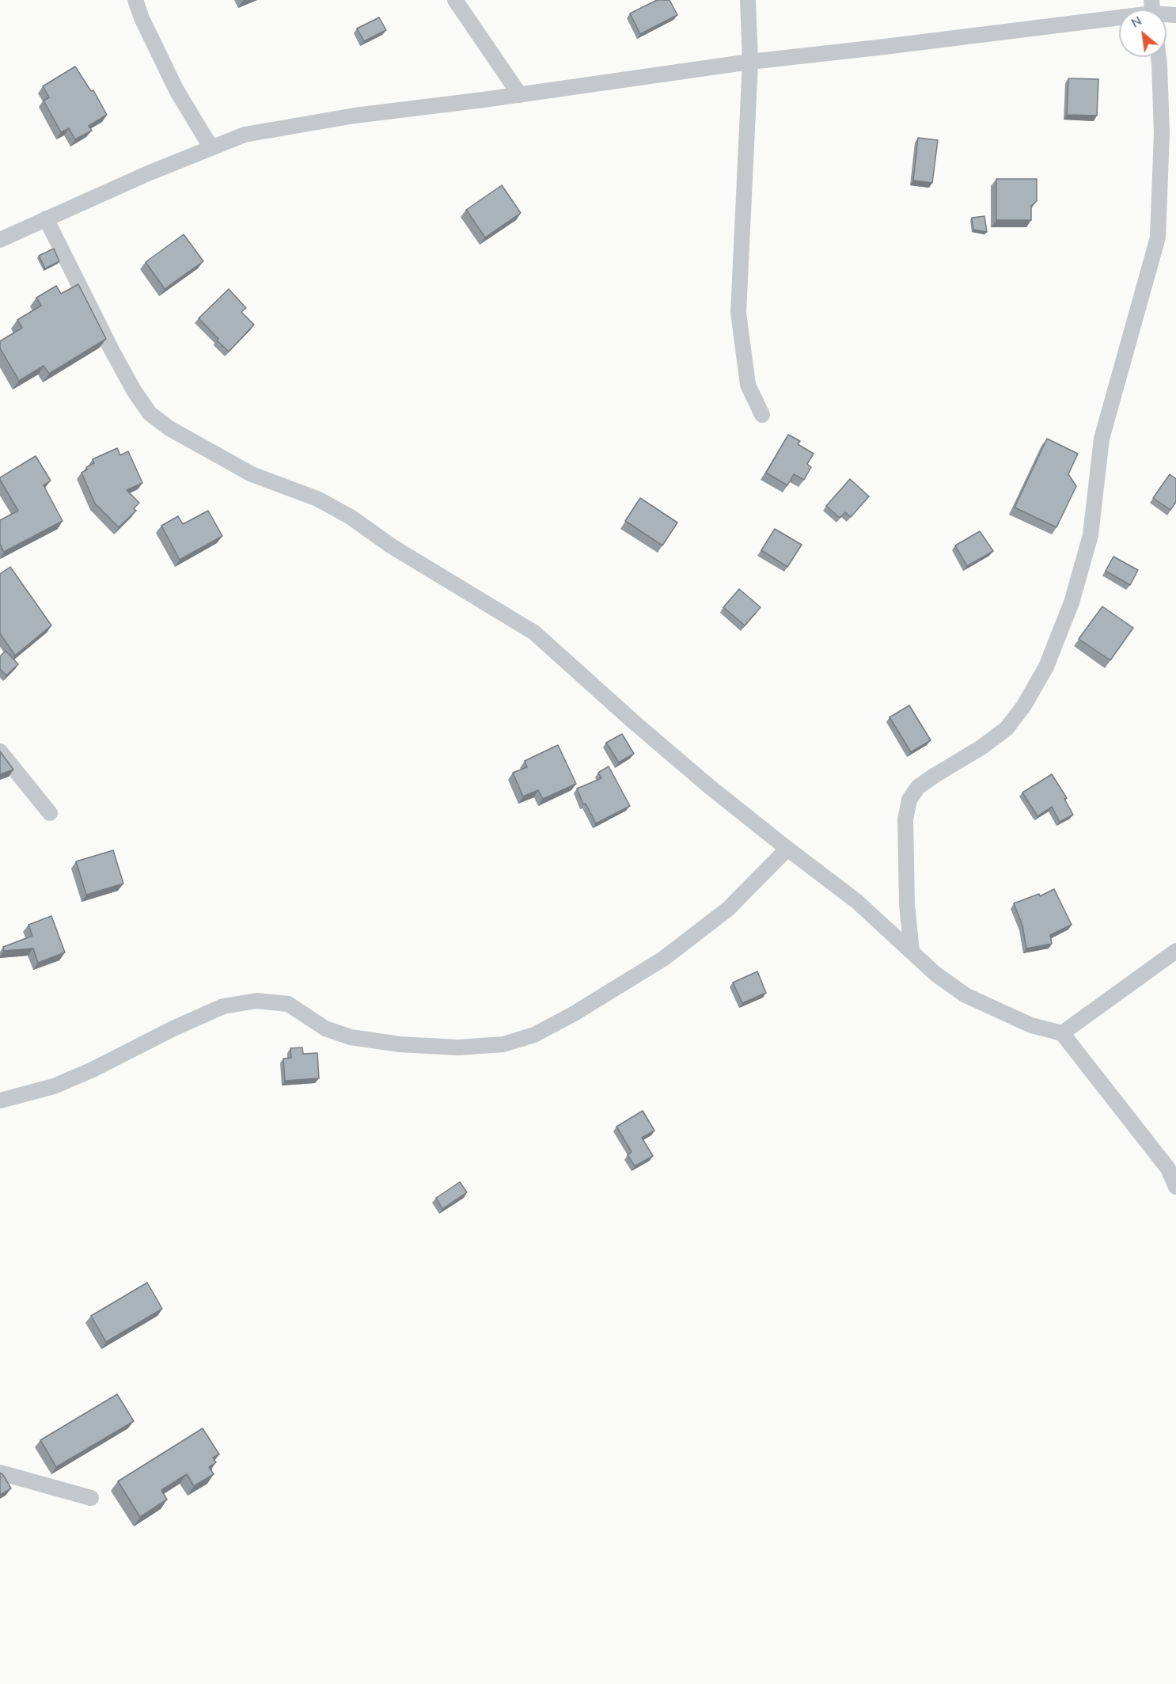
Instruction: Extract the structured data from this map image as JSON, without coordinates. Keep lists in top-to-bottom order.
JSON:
{
  "north": "top left"
}
